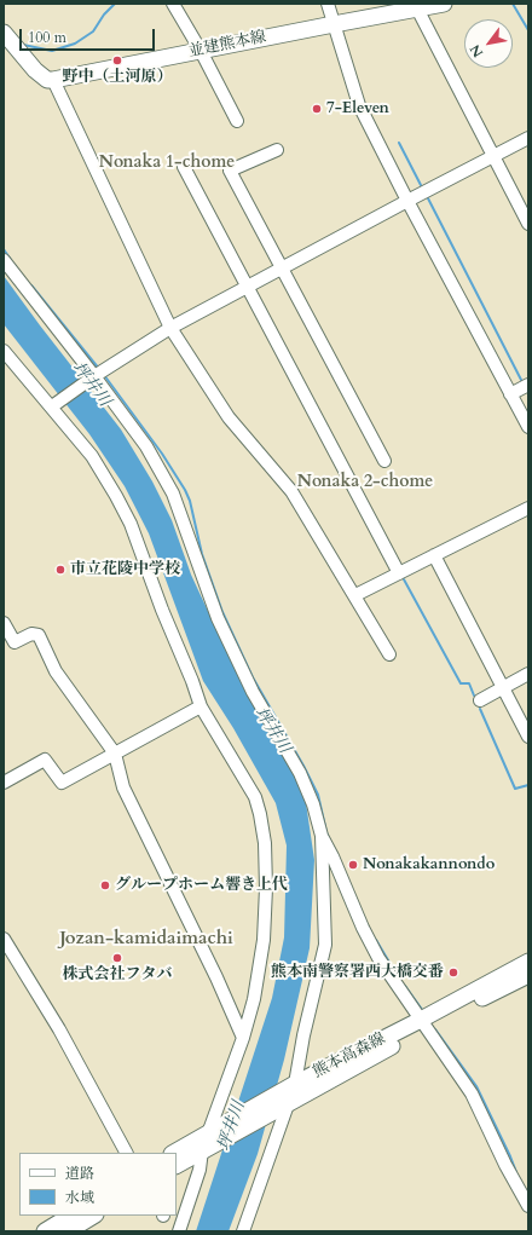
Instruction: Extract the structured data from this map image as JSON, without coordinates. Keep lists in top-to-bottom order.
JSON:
{
  "streets": {
    "main road": ["並建熊本線", "熊本高森線"]
  },
  "districts": ["Nonaka 1-chome", "Nonaka 2-chome", "Jozan-kamidaimachi"],
  "water": ["坪井川"],
  "places": [
    "野中（土河原）",
    "7-Eleven",
    "市立花陵中学校",
    "Nonakakannondo",
    "グループホーム響き上代",
    "株式会社フタバ",
    "熊本南警察署西大橋交番"
  ],
  "legend": ["道路", "水域"],
  "scale_bar": "100 m",
  "north": "bottom left"
}
